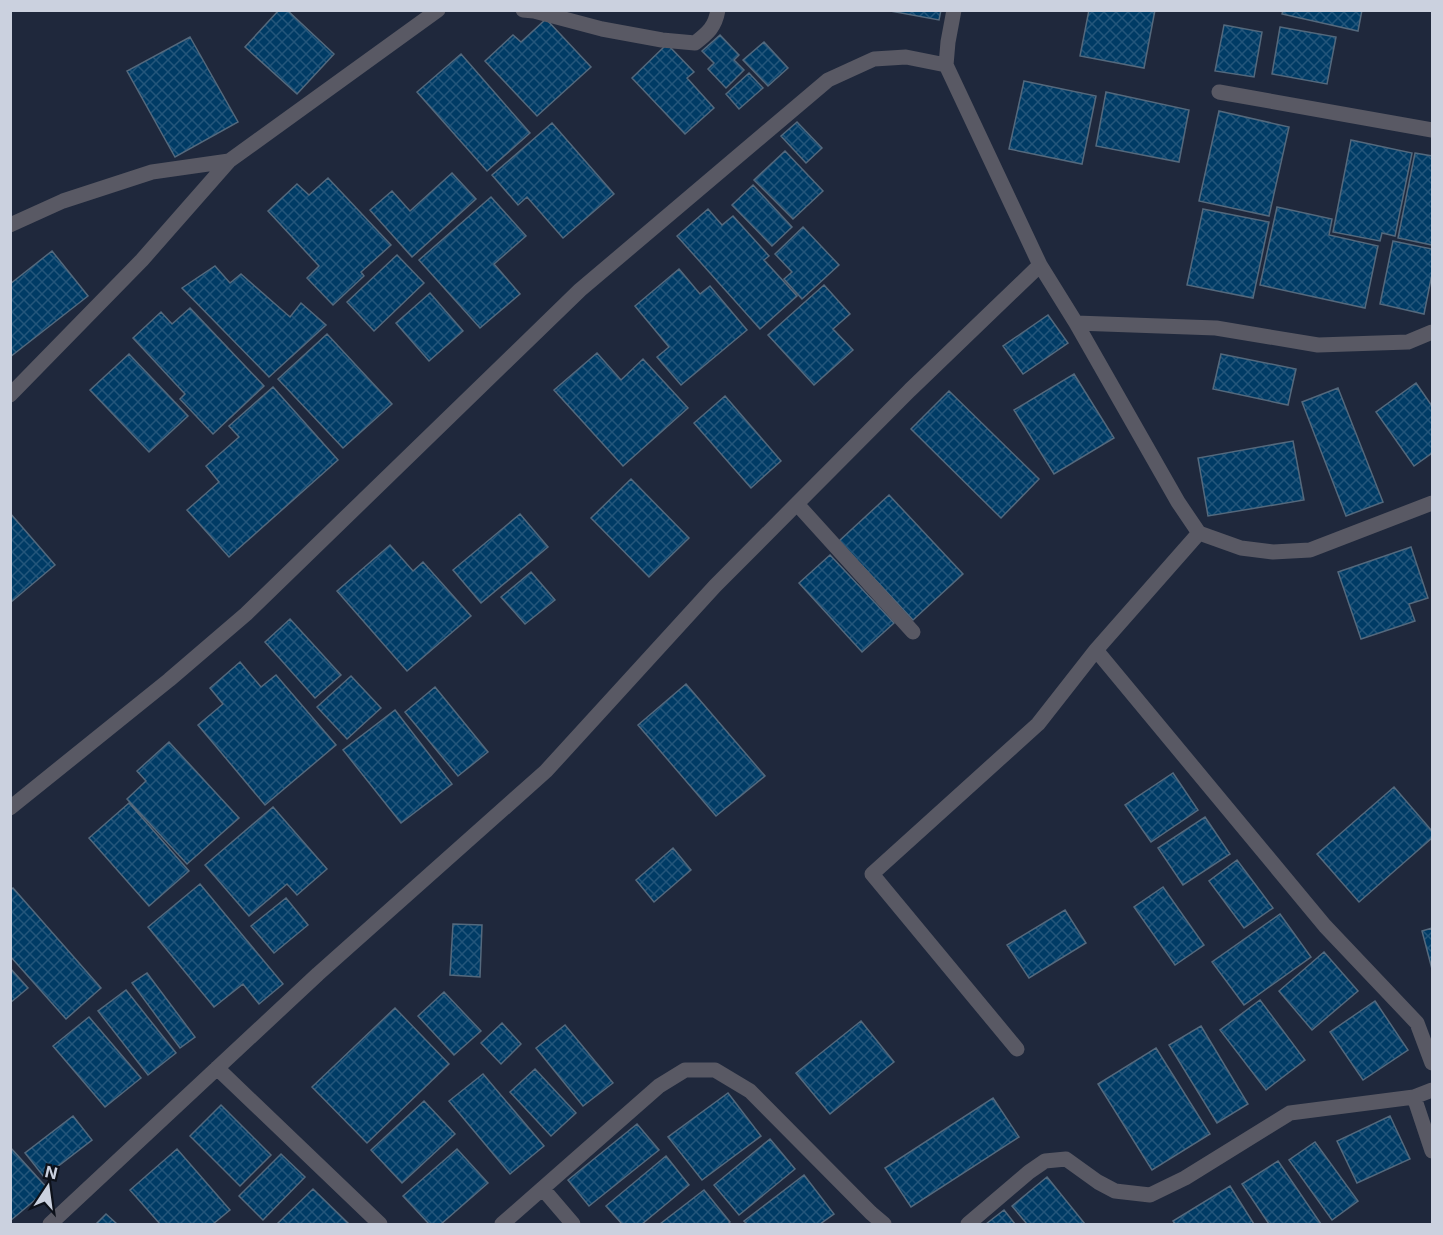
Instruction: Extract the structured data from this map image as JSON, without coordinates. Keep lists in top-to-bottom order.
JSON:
{
  "north": "top"
}
